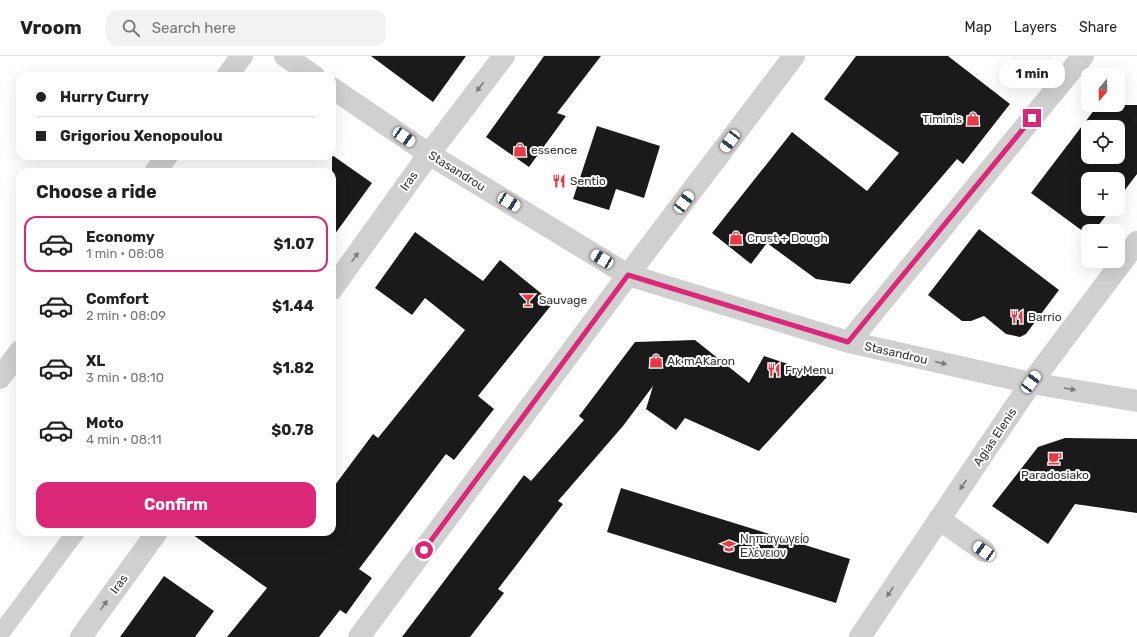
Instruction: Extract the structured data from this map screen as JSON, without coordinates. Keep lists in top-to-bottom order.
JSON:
{
  "streets": {
    "street": ["Stasandrou", "Iras", "Agias Elenis"]
  },
  "crossings": [
    ["Stasandrou", "Iras"],
    ["Stasandrou", "Agias Elenis"]
  ],
  "one_way": ["Agias Elenis"],
  "places": {
    "shop": [
      "Timinis",
      "essence",
      "Crust + Dough",
      "Ak mAKaron"
    ],
    "restaurant": ["Sentio", "Barrio", "FryMenu"],
    "bar": ["Sauvage"],
    "cafe": ["Paradosiako"],
    "school or university": ["Νηπιαγωγείο Ελένειον"]
  },
  "north": "bottom",
  "page": {
    "header": "Vroom",
    "search": "Search here",
    "nav": ["Map", "Layers", "Share"],
    "bubble": "1 min",
    "map_buttons": ["+", "−"],
    "banner": ["Hurry Curry", "Grigoriou Xenopoulou"],
    "heading": "Choose a ride",
    "list": [
      {
        "name": "Economy",
        "note": "1 min · 08:08",
        "value": "$1.07"
      },
      {
        "name": "Comfort",
        "note": "2 min · 08:09",
        "value": "$1.44"
      },
      {
        "name": "XL",
        "note": "3 min · 08:10",
        "value": "$1.82"
      },
      {
        "name": "Moto",
        "note": "4 min · 08:11",
        "value": "$0.78"
      }
    ],
    "buttons": "Confirm"
  }
}
